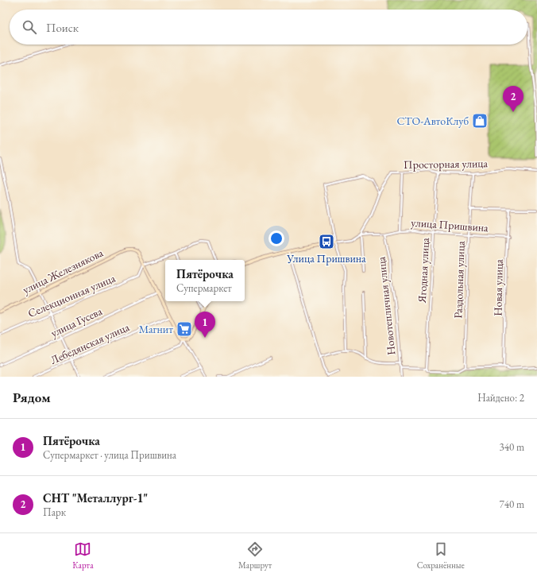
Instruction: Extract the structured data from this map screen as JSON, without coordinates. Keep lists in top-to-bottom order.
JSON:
{
  "streets": {
    "street": [
      "Просторная улица",
      "улица Пришвина",
      "Ягодная улица",
      "улица Железнякова",
      "Раздольная улица",
      "Новая улица",
      "Селекционная улица",
      "Новотепличная улица",
      "улица Гусева",
      "Лебедянская улица"
    ]
  },
  "crossings": [
    ["Просторная улица", "Ягодная улица"],
    ["Просторная улица", "Раздольная улица"],
    ["улица Пришвина", "Ягодная улица"],
    ["улица Пришвина", "Раздольная улица"],
    ["улица Пришвина", "Новая улица"],
    ["улица Пришвина", "Новотепличная улица"],
    ["улица Железнякова", "Селекционная улица"]
  ],
  "places": {
    "shop": ["СТО-АвтоКлуб"],
    "bus stop": ["Улица Пришвина"],
    "supermarket": ["Магнит"]
  },
  "page": {
    "search": "Поиск",
    "pins": ["2", "1"],
    "popup": ["Пятёрочка", "Супермаркет"],
    "heading": ["Рядом", "Найдено: 2"],
    "list": [
      {
        "mark": "1",
        "name": "Пятёрочка",
        "note": "Супермаркет · улица Пришвина",
        "value": "340 m"
      },
      {
        "mark": "2",
        "name": "СНТ \"Металлург-1\"",
        "note": "Парк",
        "value": "740 m"
      }
    ],
    "nav": ["Карта", "Маршрут", "Сохранённые"]
  }
}
